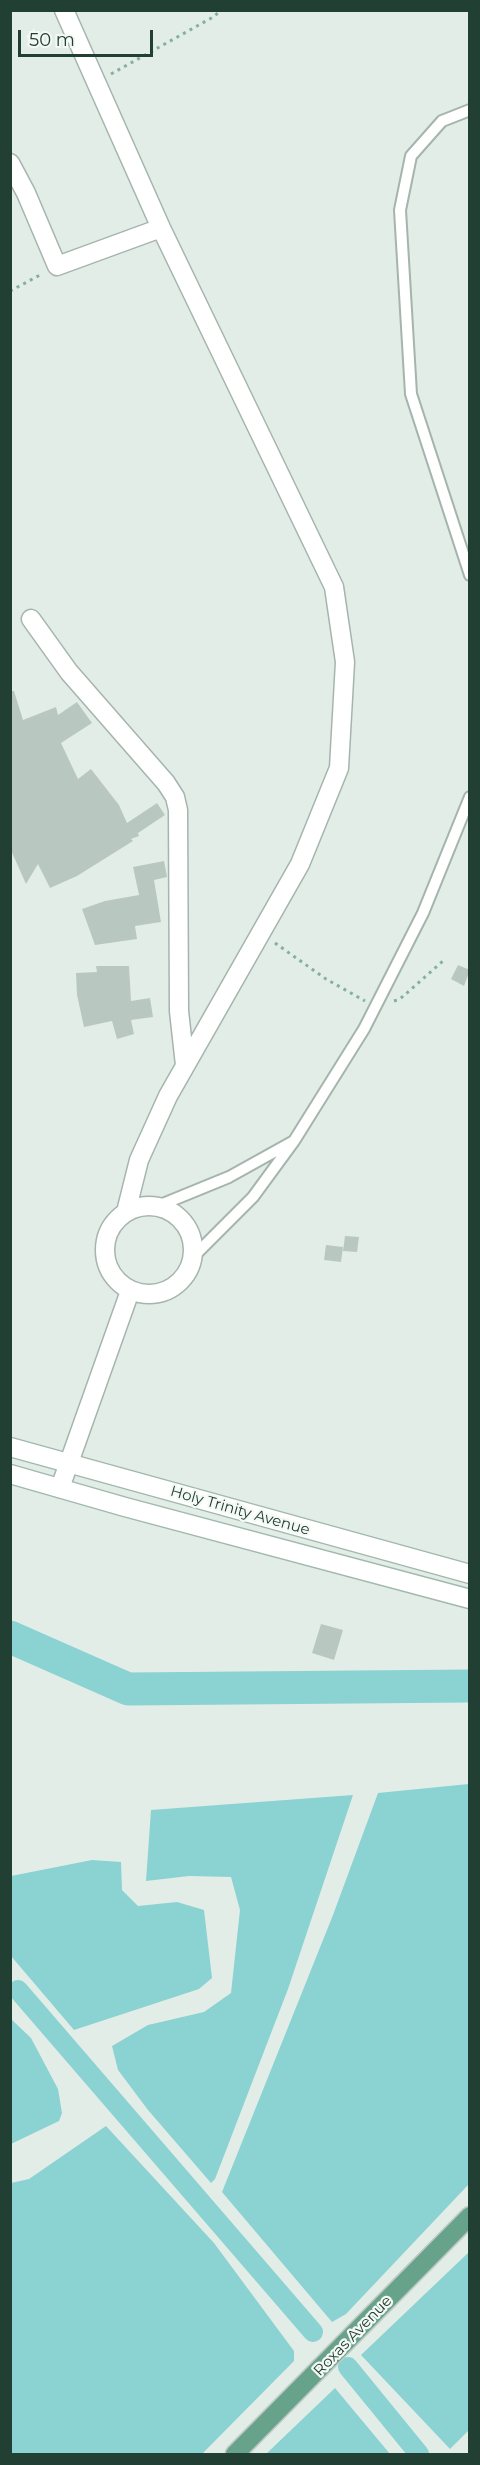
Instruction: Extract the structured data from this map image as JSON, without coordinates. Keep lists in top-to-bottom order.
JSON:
{
  "streets": {
    "main road": ["Roxas Avenue"],
    "street": ["Holy Trinity Avenue"]
  },
  "scale_bar": "50 m"
}
